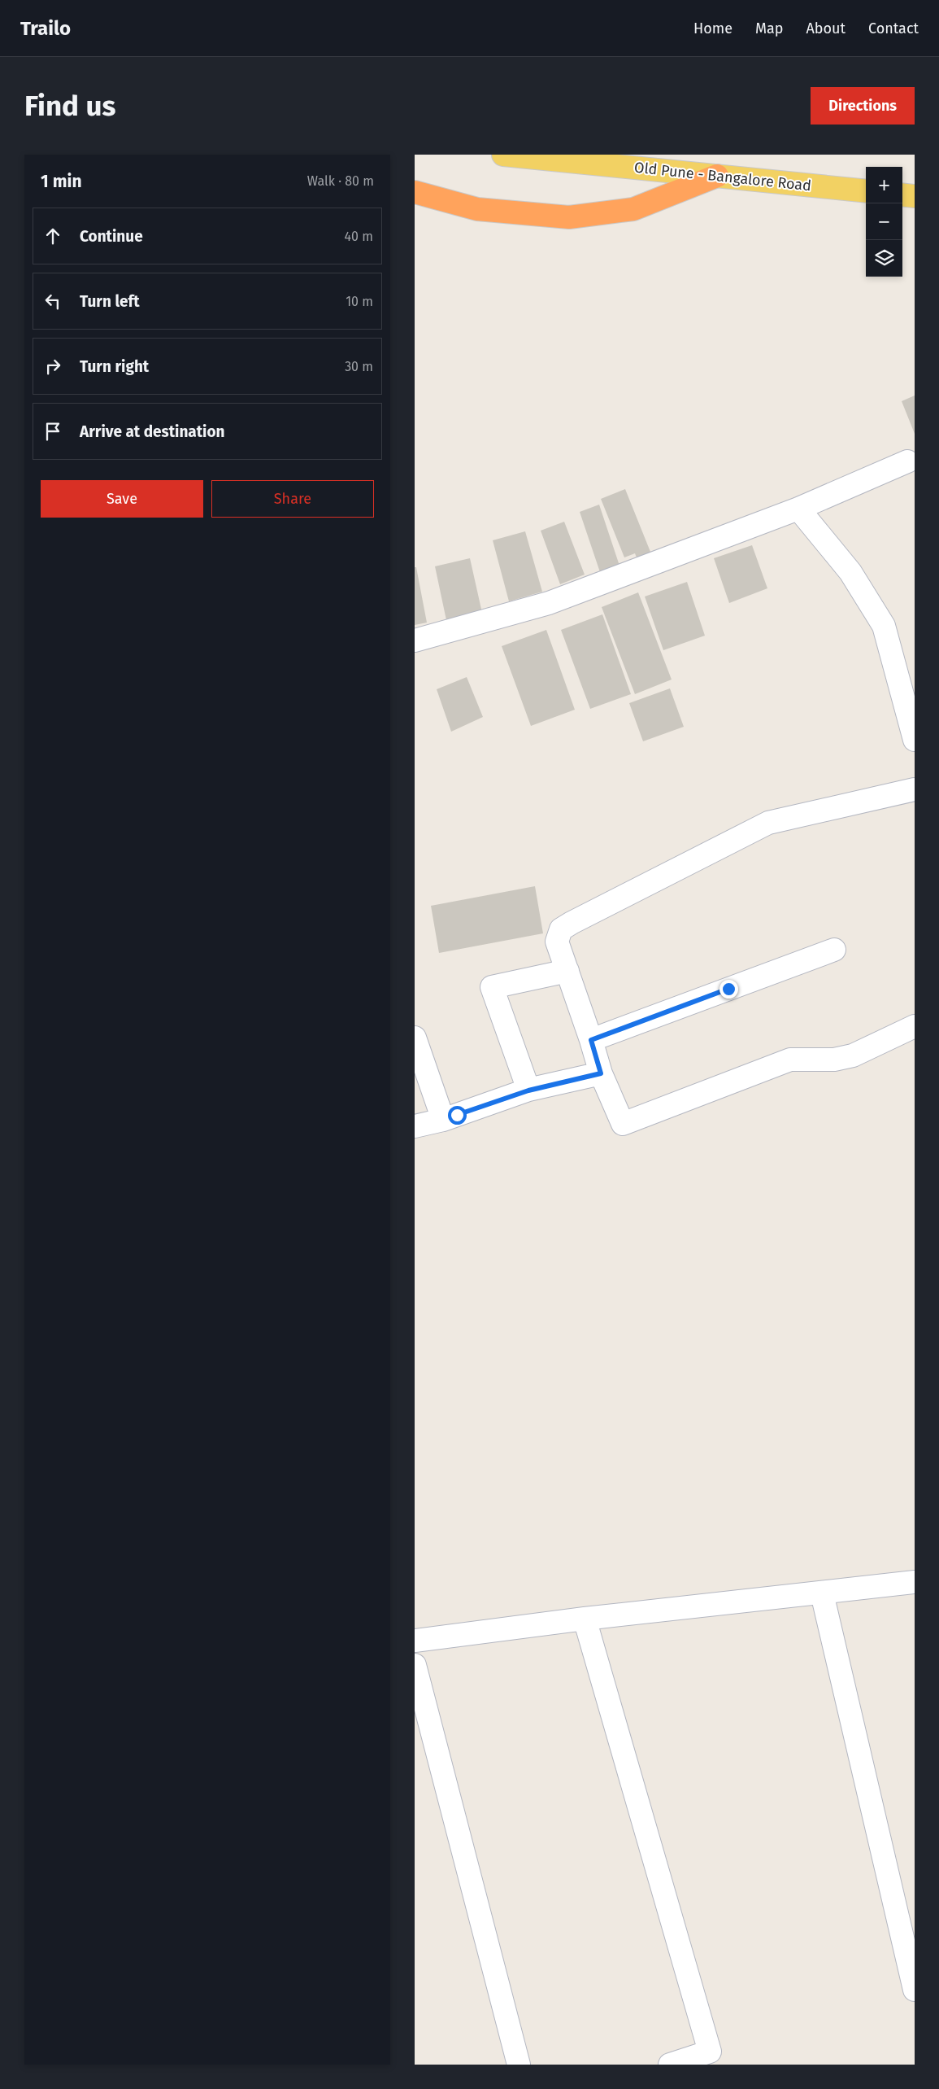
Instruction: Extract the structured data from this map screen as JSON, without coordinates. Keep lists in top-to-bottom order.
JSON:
{
  "streets": {
    "main road": ["Old Pune - Bangalore Road"]
  },
  "page": {
    "header": "Trailo",
    "nav": [
      "Home",
      "Map",
      "About",
      "Contact"
    ],
    "buttons": [
      "Directions",
      ["Save", "Share"]
    ],
    "title": "Find us",
    "heading": ["1 min", "Walk · 80 m"],
    "map_buttons": ["+", "−"],
    "list": [
      ["Continue", "40 m"],
      ["Turn left", "10 m"],
      ["Turn right", "30 m"],
      "Arrive at destination"
    ]
  }
}
